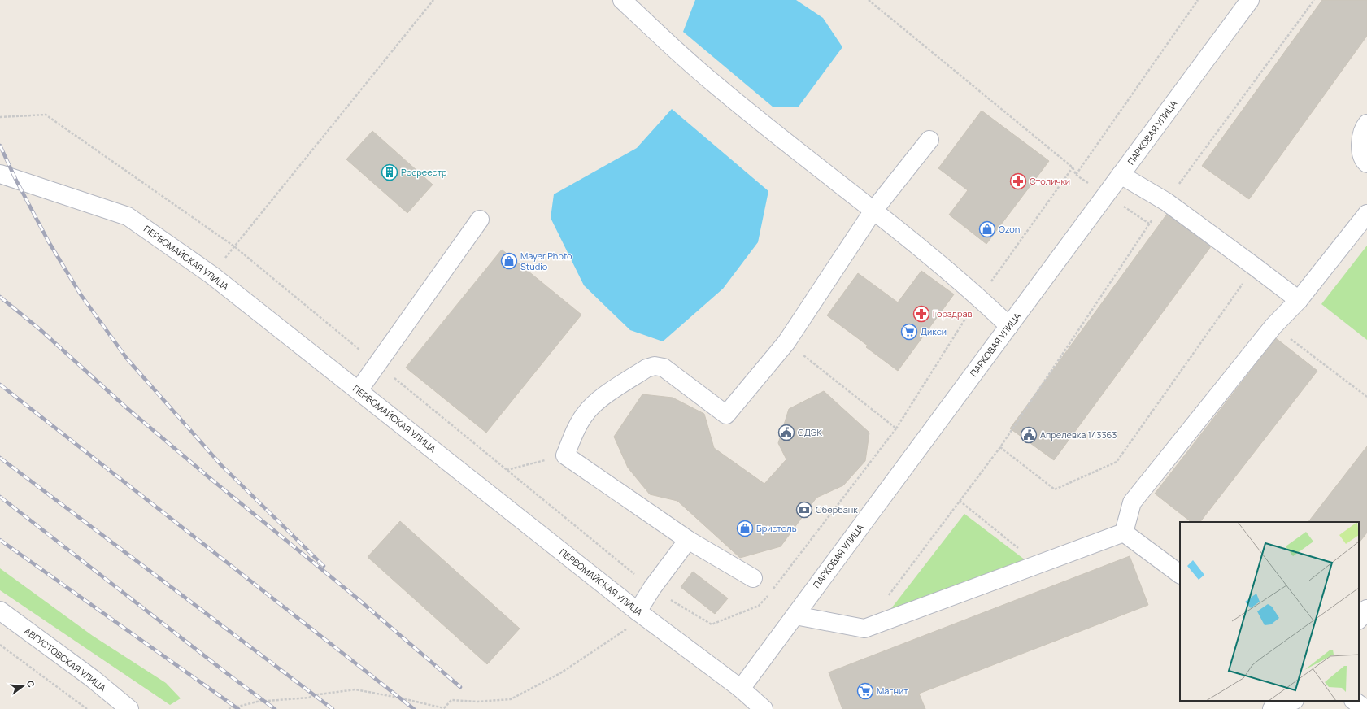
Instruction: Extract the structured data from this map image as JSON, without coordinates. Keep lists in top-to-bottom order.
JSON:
{
  "streets": {
    "street": ["ПАРКОВАЯ УЛИЦА", "ПЕРВОМАЙСКАЯ УЛИЦА", "АВГУСТОВСКАЯ УЛИЦА"]
  },
  "crossings": [
    ["ПАРКОВАЯ УЛИЦА", "ПЕРВОМАЙСКАЯ УЛИЦА"]
  ],
  "places": {
    "building": ["Росреестр"],
    "pharmacy": ["Столички", "Горздрав"],
    "shop": ["Ozon", "Mayer Photo Studio", "Бристоль"],
    "supermarket": ["Дикси", "Магнит"],
    "public building": ["СДЭК", "Апрелевка 143363"],
    "bank": ["Сбербанк"]
  },
  "north": "right"
}
